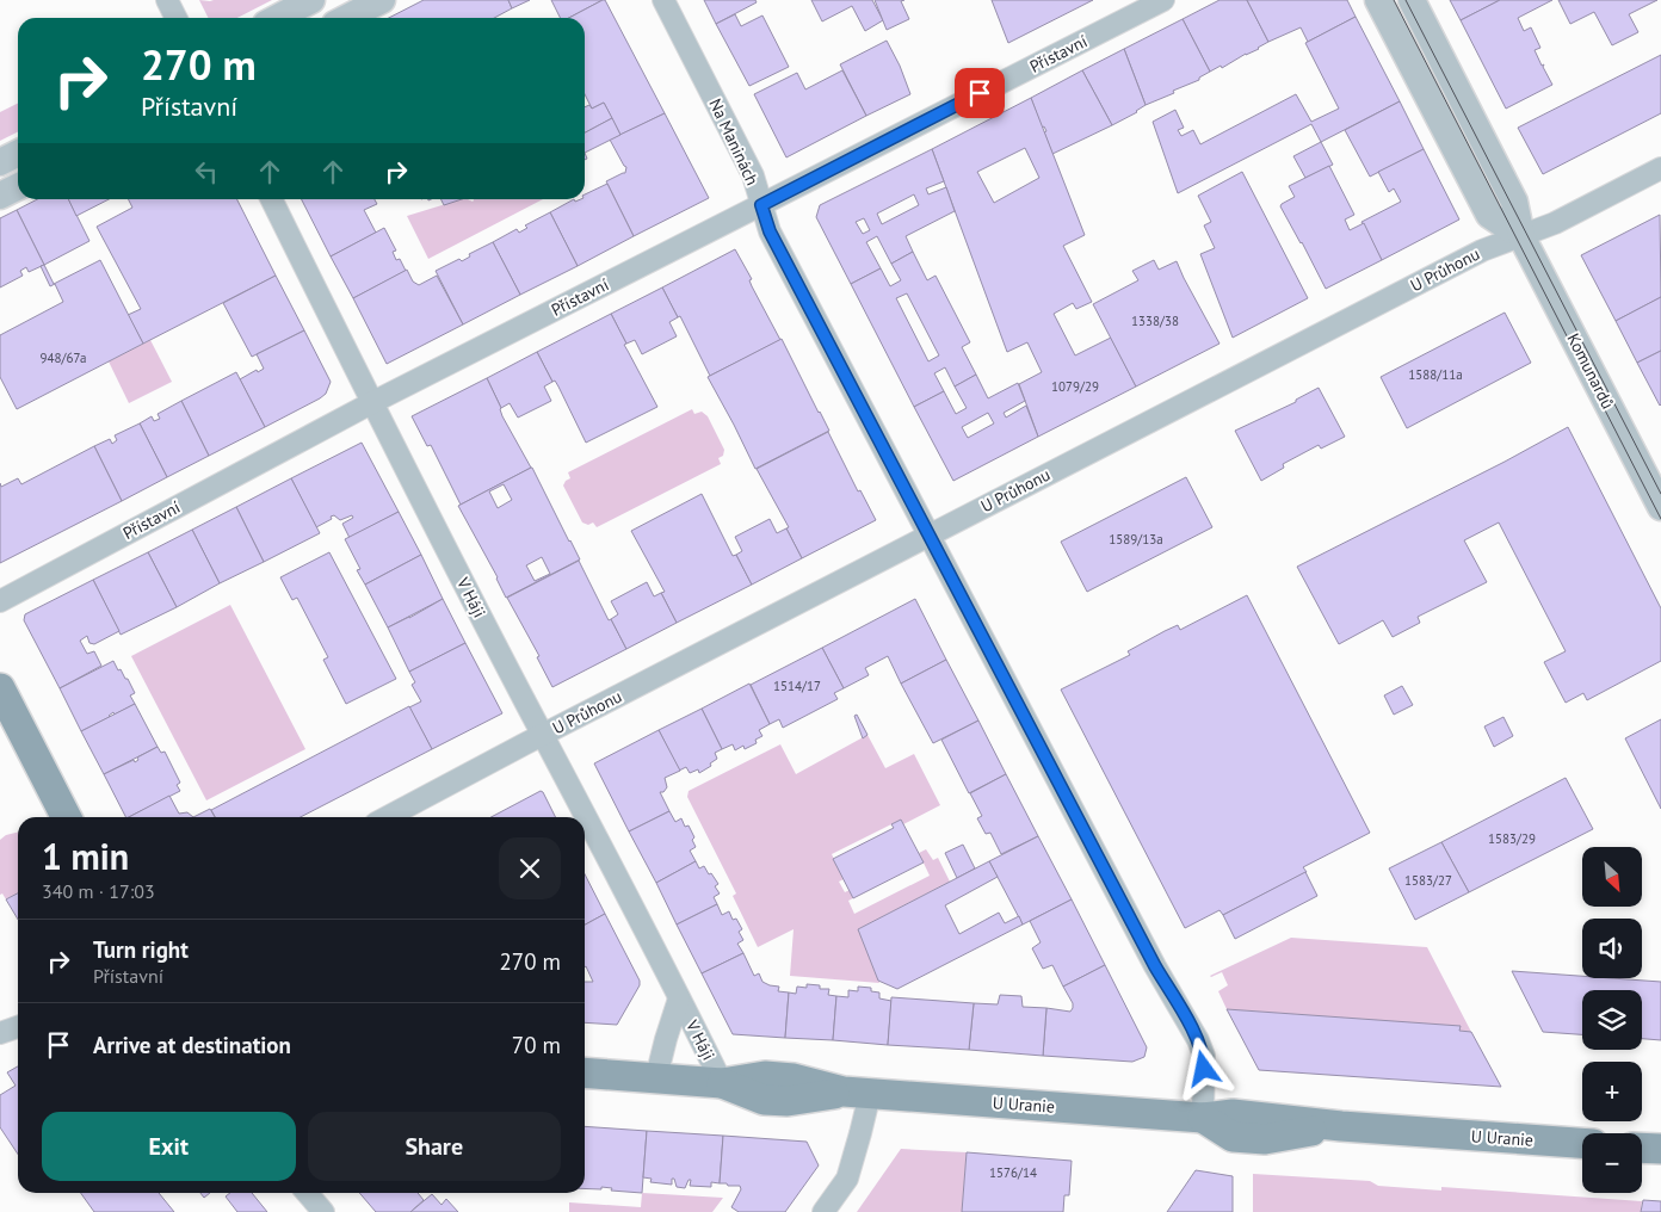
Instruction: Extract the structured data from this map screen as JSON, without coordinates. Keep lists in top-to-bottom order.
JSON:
{
  "streets": {
    "main road": ["U Uranie"],
    "street": [
      "Přístavní",
      "Na Maninách",
      "U Průhonu",
      "Komunardů",
      "V Háji"
    ]
  },
  "crossings": [
    ["Přístavní", "Na Maninách"],
    ["Přístavní", "V Háji"],
    ["Na Maninách", "U Průhonu"],
    ["Na Maninách", "U Uranie"],
    ["U Průhonu", "Komunardů"],
    ["U Průhonu", "V Háji"],
    ["V Háji", "U Uranie"]
  ],
  "house_numbers": [
    "1338/38",
    "948/67a",
    "1588/11a",
    "1079/29",
    "1589/13a",
    "1514/17",
    "1583/29",
    "1583/27",
    "1576/14"
  ],
  "north": "bottom right",
  "page": {
    "turn": ["270 m", "Přístavní"],
    "heading": ["1 min", "340 m · 17:03"],
    "map_buttons": ["+", "−"],
    "list": [
      {
        "name": "Turn right",
        "note": "Přístavní",
        "value": "270 m"
      },
      {
        "name": "Arrive at destination",
        "value": "70 m"
      }
    ],
    "buttons": ["Exit", "Share"]
  }
}
